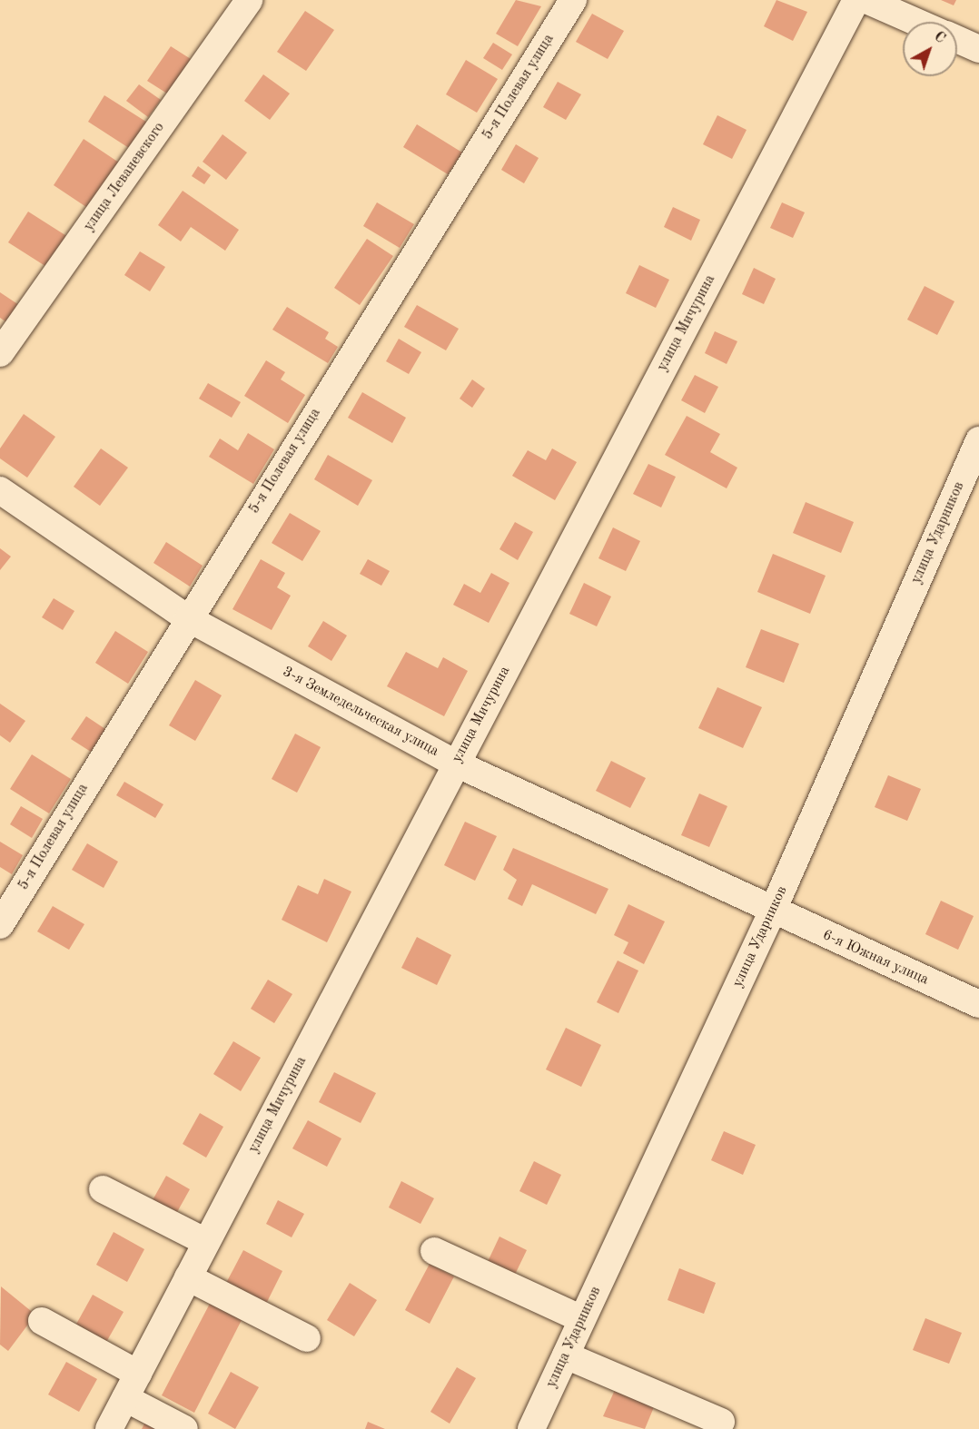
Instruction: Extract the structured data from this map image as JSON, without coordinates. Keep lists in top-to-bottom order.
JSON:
{
  "streets": {
    "street": [
      "5-я Полевая улица",
      "улица Леваневского",
      "улица Мичурина",
      "улица Ударников",
      "3-я Земледельческая улица",
      "6-я Южная улица"
    ]
  },
  "crossings": [
    ["5-я Полевая улица", "3-я Земледельческая улица"],
    ["улица Мичурина", "3-я Земледельческая улица"],
    ["улица Ударников", "3-я Земледельческая улица"],
    ["улица Ударников", "6-я Южная улица"],
    ["3-я Земледельческая улица", "6-я Южная улица"]
  ],
  "north": "top right"
}
